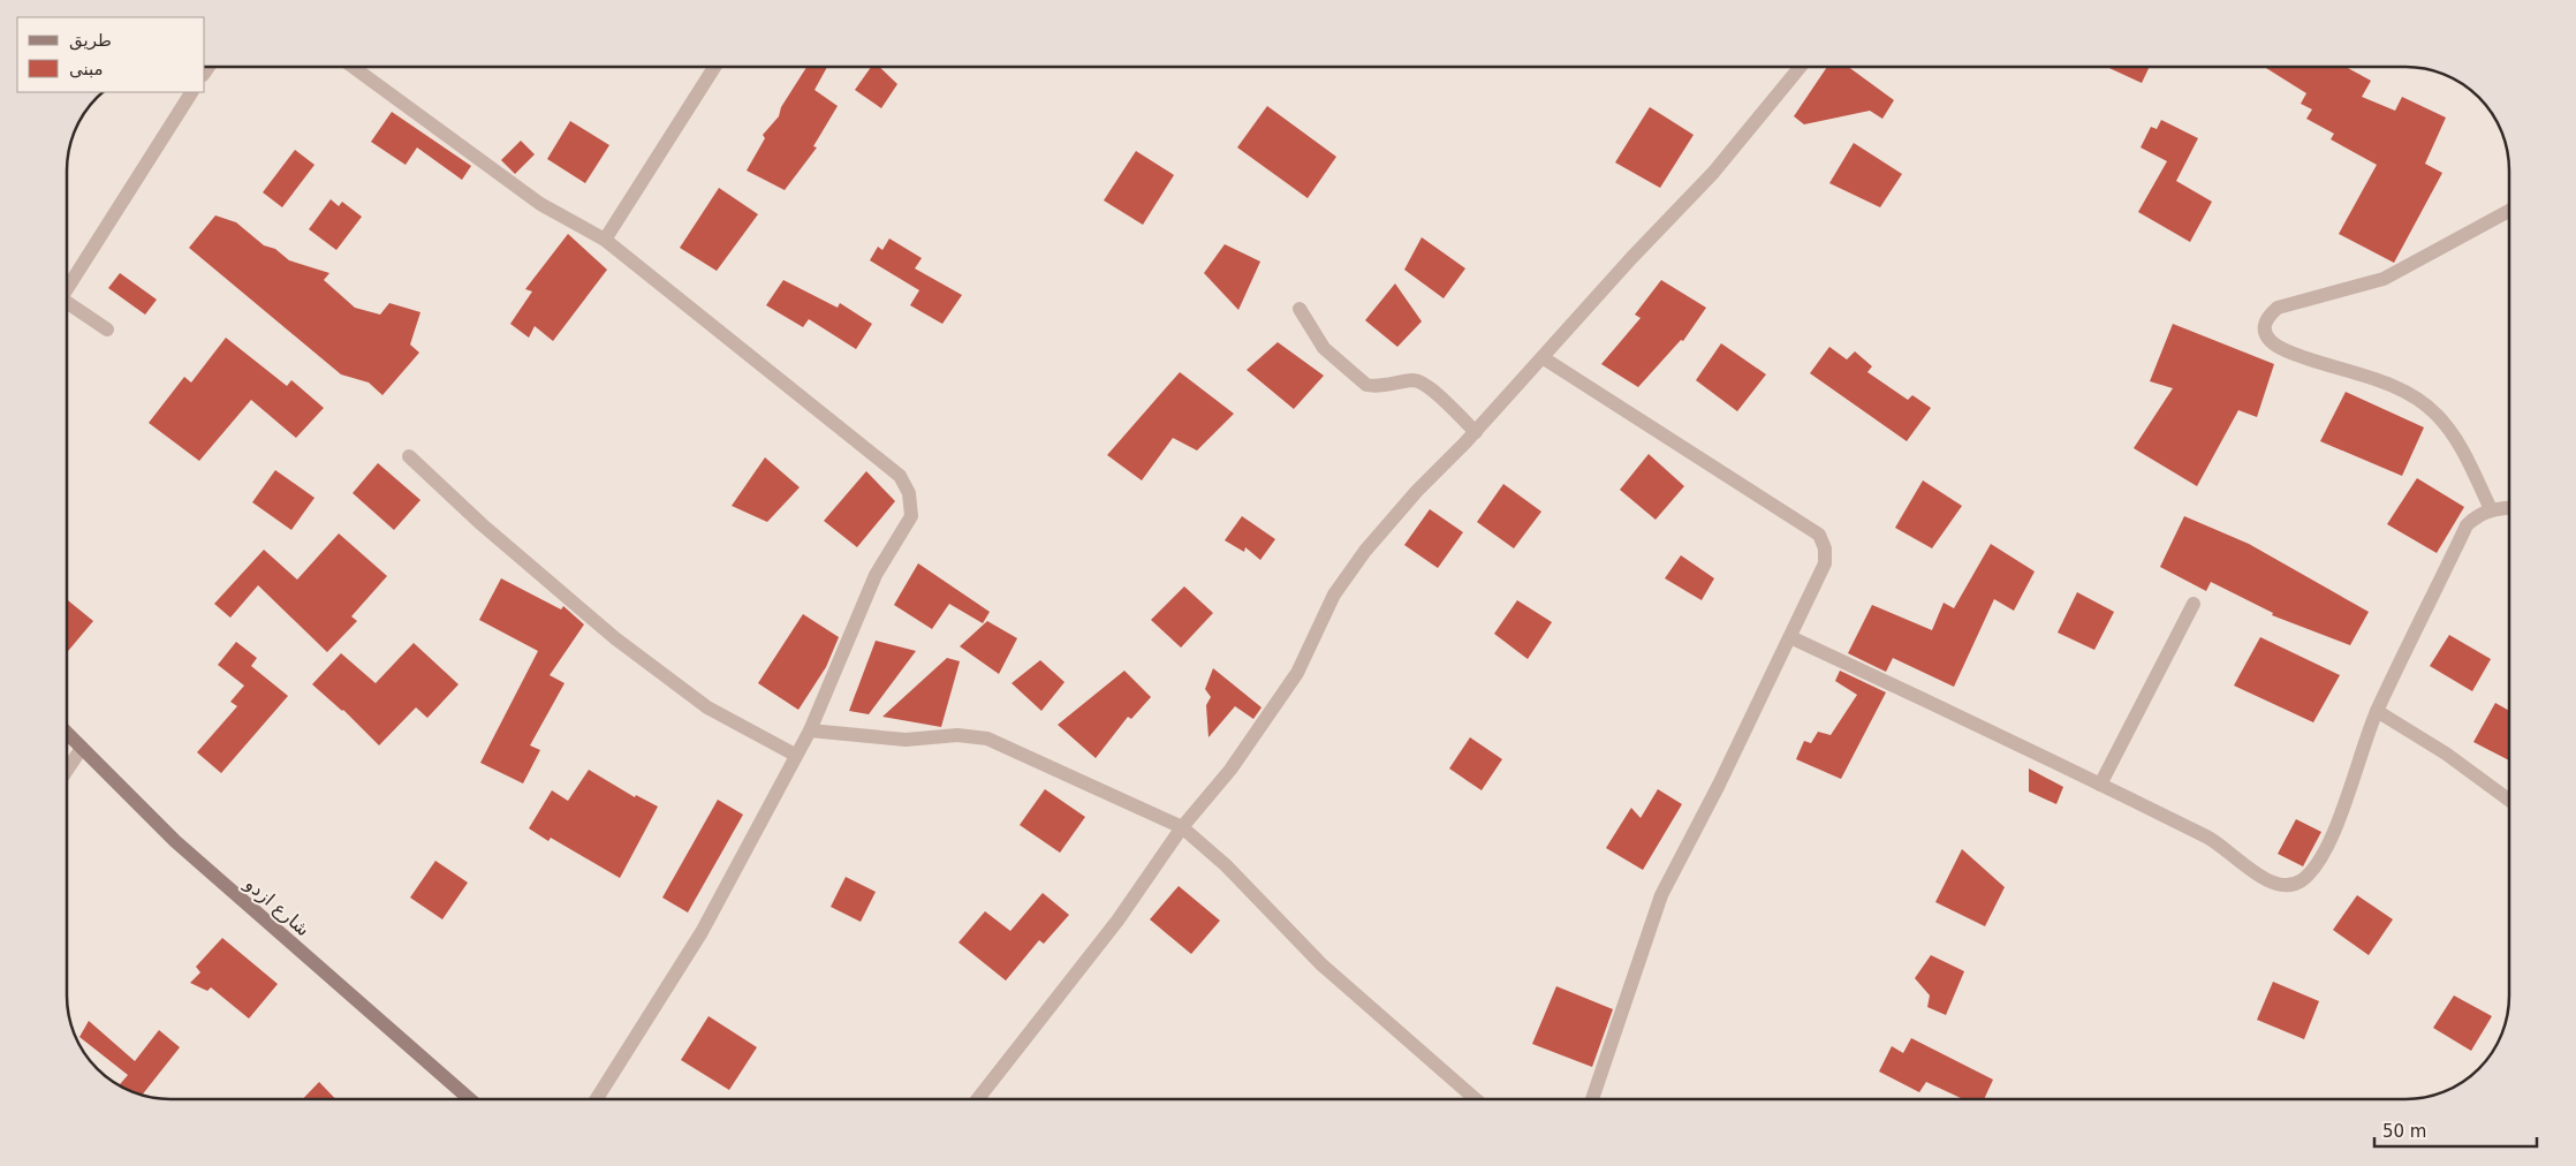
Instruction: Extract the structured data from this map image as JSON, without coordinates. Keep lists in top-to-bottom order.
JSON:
{
  "streets": {
    "street": ["شارع ازدو"]
  },
  "legend": ["طريق", "مبنى"],
  "scale_bar": "50 m"
}
